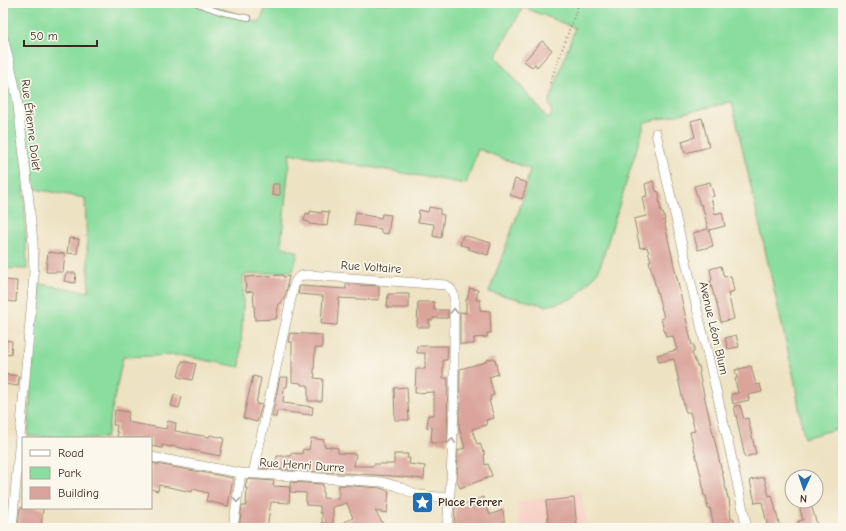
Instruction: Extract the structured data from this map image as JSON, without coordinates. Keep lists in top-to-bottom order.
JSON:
{
  "streets": {
    "street": [
      "Rue Étienne Dolet",
      "Rue Voltaire",
      "Avenue Léon Blum",
      "Rue Henri Durre"
    ]
  },
  "crossings": [
    ["Rue Voltaire", "Rue Henri Durre"]
  ],
  "places": {
    "place": ["Place Ferrer"]
  },
  "legend": ["Road", "Park", "Building"],
  "scale_bar": "50 m",
  "north": "bottom"
}
